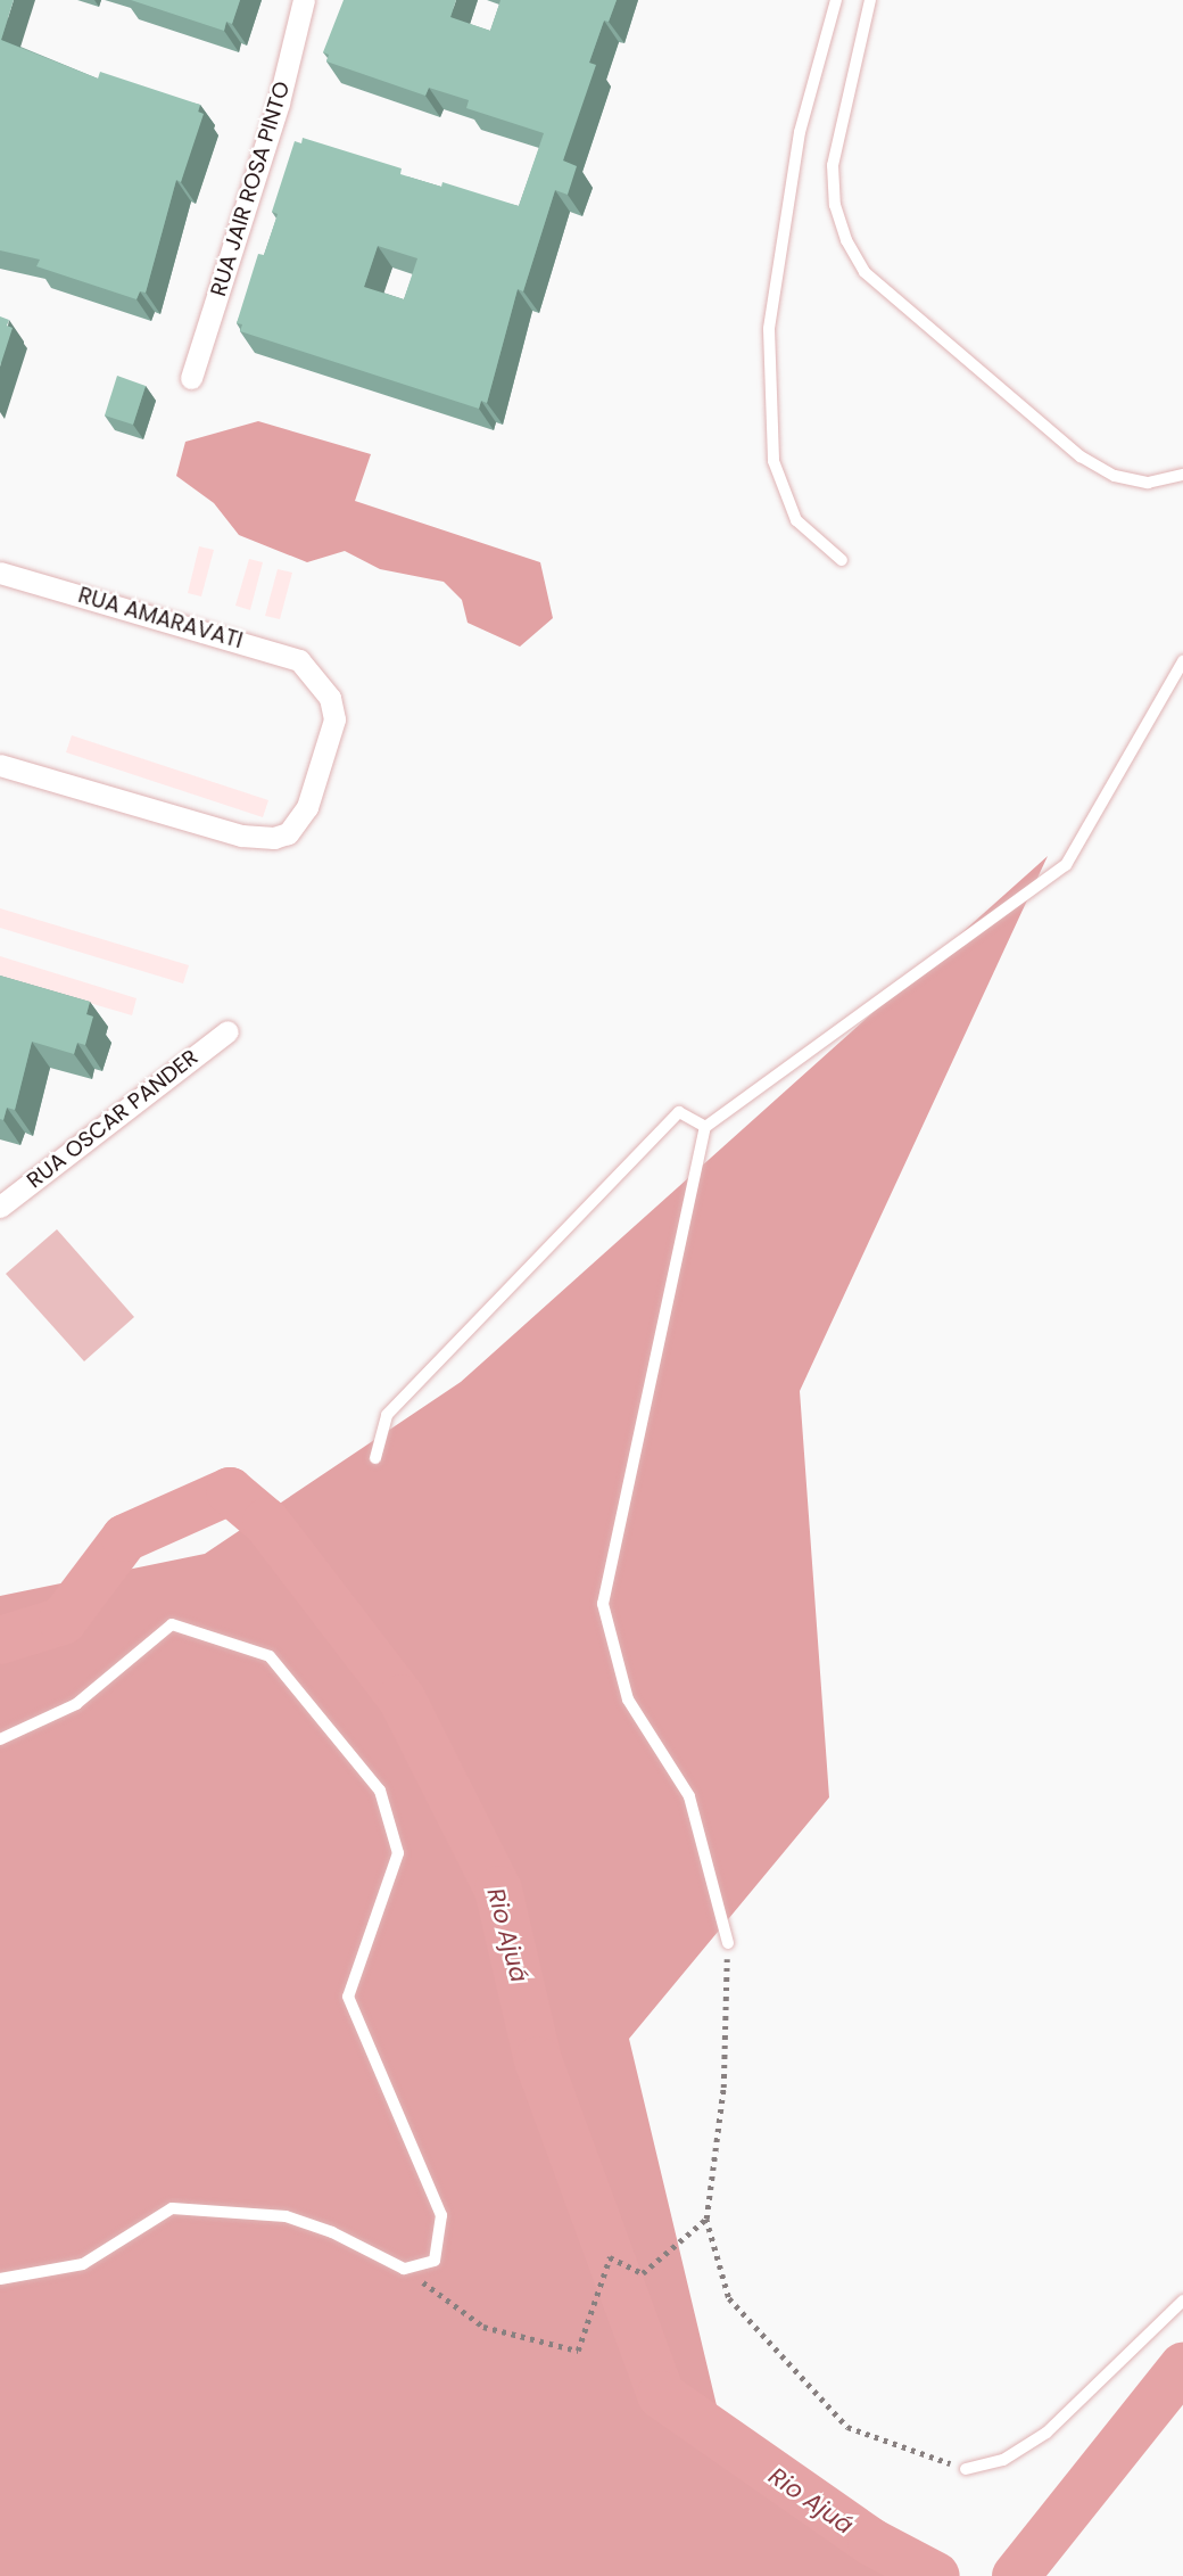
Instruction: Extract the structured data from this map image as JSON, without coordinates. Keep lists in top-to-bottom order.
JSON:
{
  "streets": {
    "street": ["RUA JAIR ROSA PINTO", "RUA AMARAVATI", "RUA OSCAR PANDER"]
  },
  "water": ["Rio Ajuá"]
}
